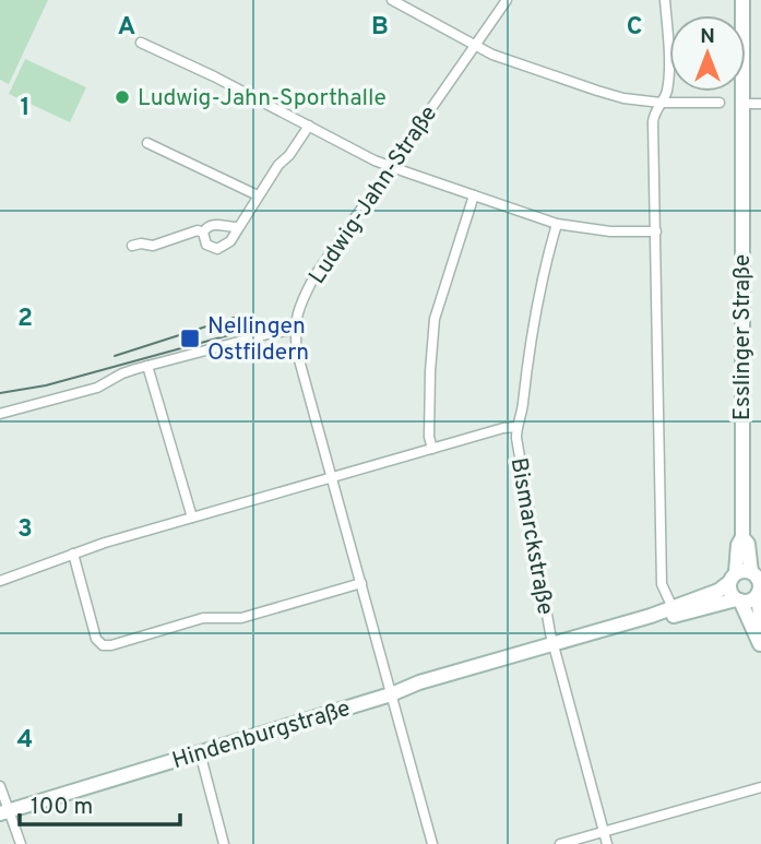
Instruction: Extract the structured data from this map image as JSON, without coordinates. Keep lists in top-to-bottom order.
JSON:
{
  "streets": {
    "main road": ["Esslinger Straße", "Hindenburgstraße"],
    "street": ["Ludwig-Jahn-Straße", "Bismarckstraße"]
  },
  "crossings": [
    ["Esslinger Straße", "Hindenburgstraße"],
    ["Bismarckstraße", "Hindenburgstraße"]
  ],
  "places": {
    "other": ["Ludwig-Jahn-Sporthalle"],
    "transit": ["Nellingen Ostfildern"]
  },
  "scale_bar": "100 m",
  "north": "top",
  "grid": {
    "columns": ["A", "B", "C"],
    "rows": [
      "1",
      "2",
      "3",
      "4"
    ]
  }
}
